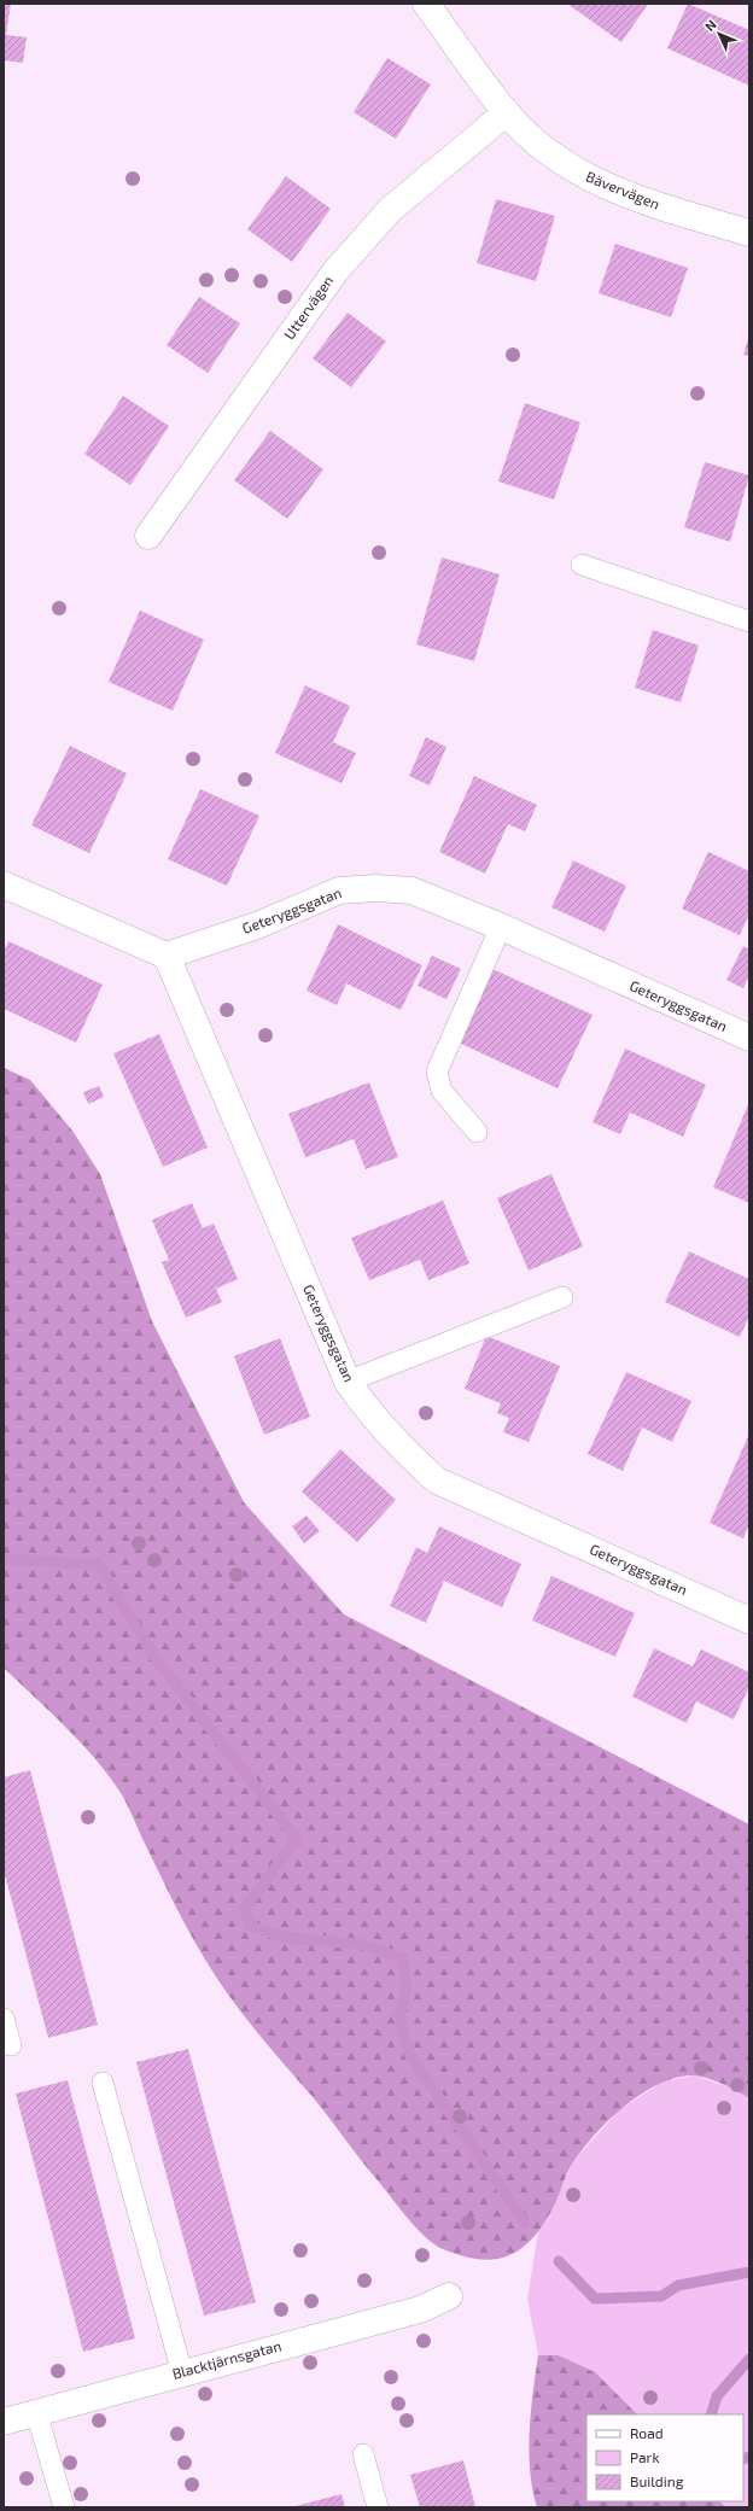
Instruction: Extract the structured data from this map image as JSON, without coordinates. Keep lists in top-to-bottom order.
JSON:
{
  "streets": {
    "street": [
      "Bävervägen",
      "Uttervägen",
      "Geteryggsgatan",
      "Blacktjärnsgatan"
    ]
  },
  "crossings": [
    ["Bävervägen", "Uttervägen"]
  ],
  "legend": ["Road", "Park", "Building"],
  "north": "top left"
}
